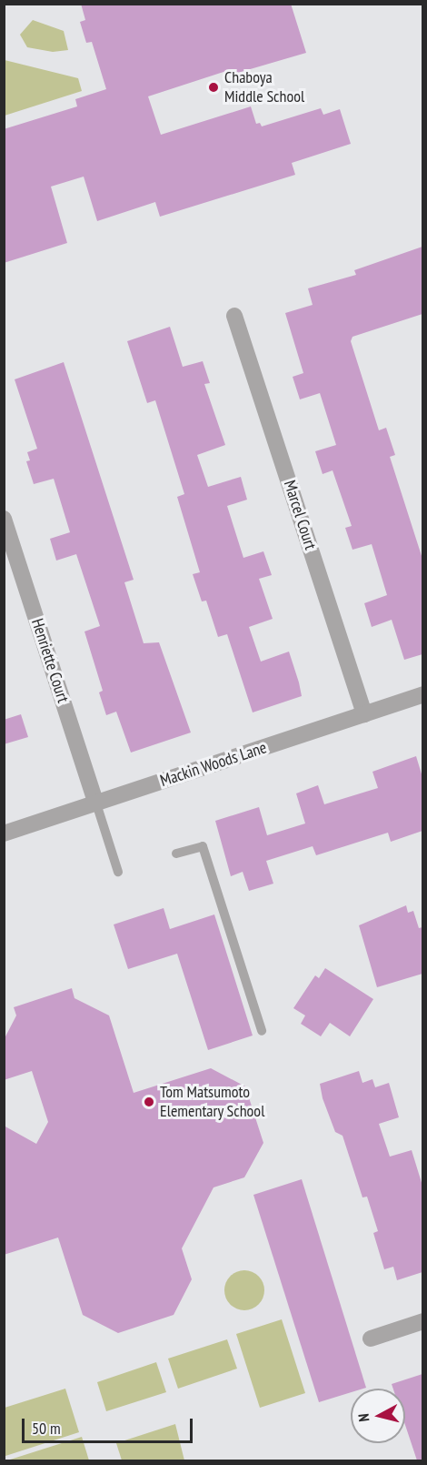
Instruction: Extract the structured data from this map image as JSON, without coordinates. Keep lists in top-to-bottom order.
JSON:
{
  "streets": {
    "street": ["Marcel Court", "Henriette Court", "Mackin Woods Lane"]
  },
  "crossings": [
    ["Marcel Court", "Mackin Woods Lane"],
    ["Henriette Court", "Mackin Woods Lane"]
  ],
  "places": ["Chaboya Middle School", "Tom Matsumoto Elementary School"],
  "scale_bar": "50 m",
  "north": "left"
}
